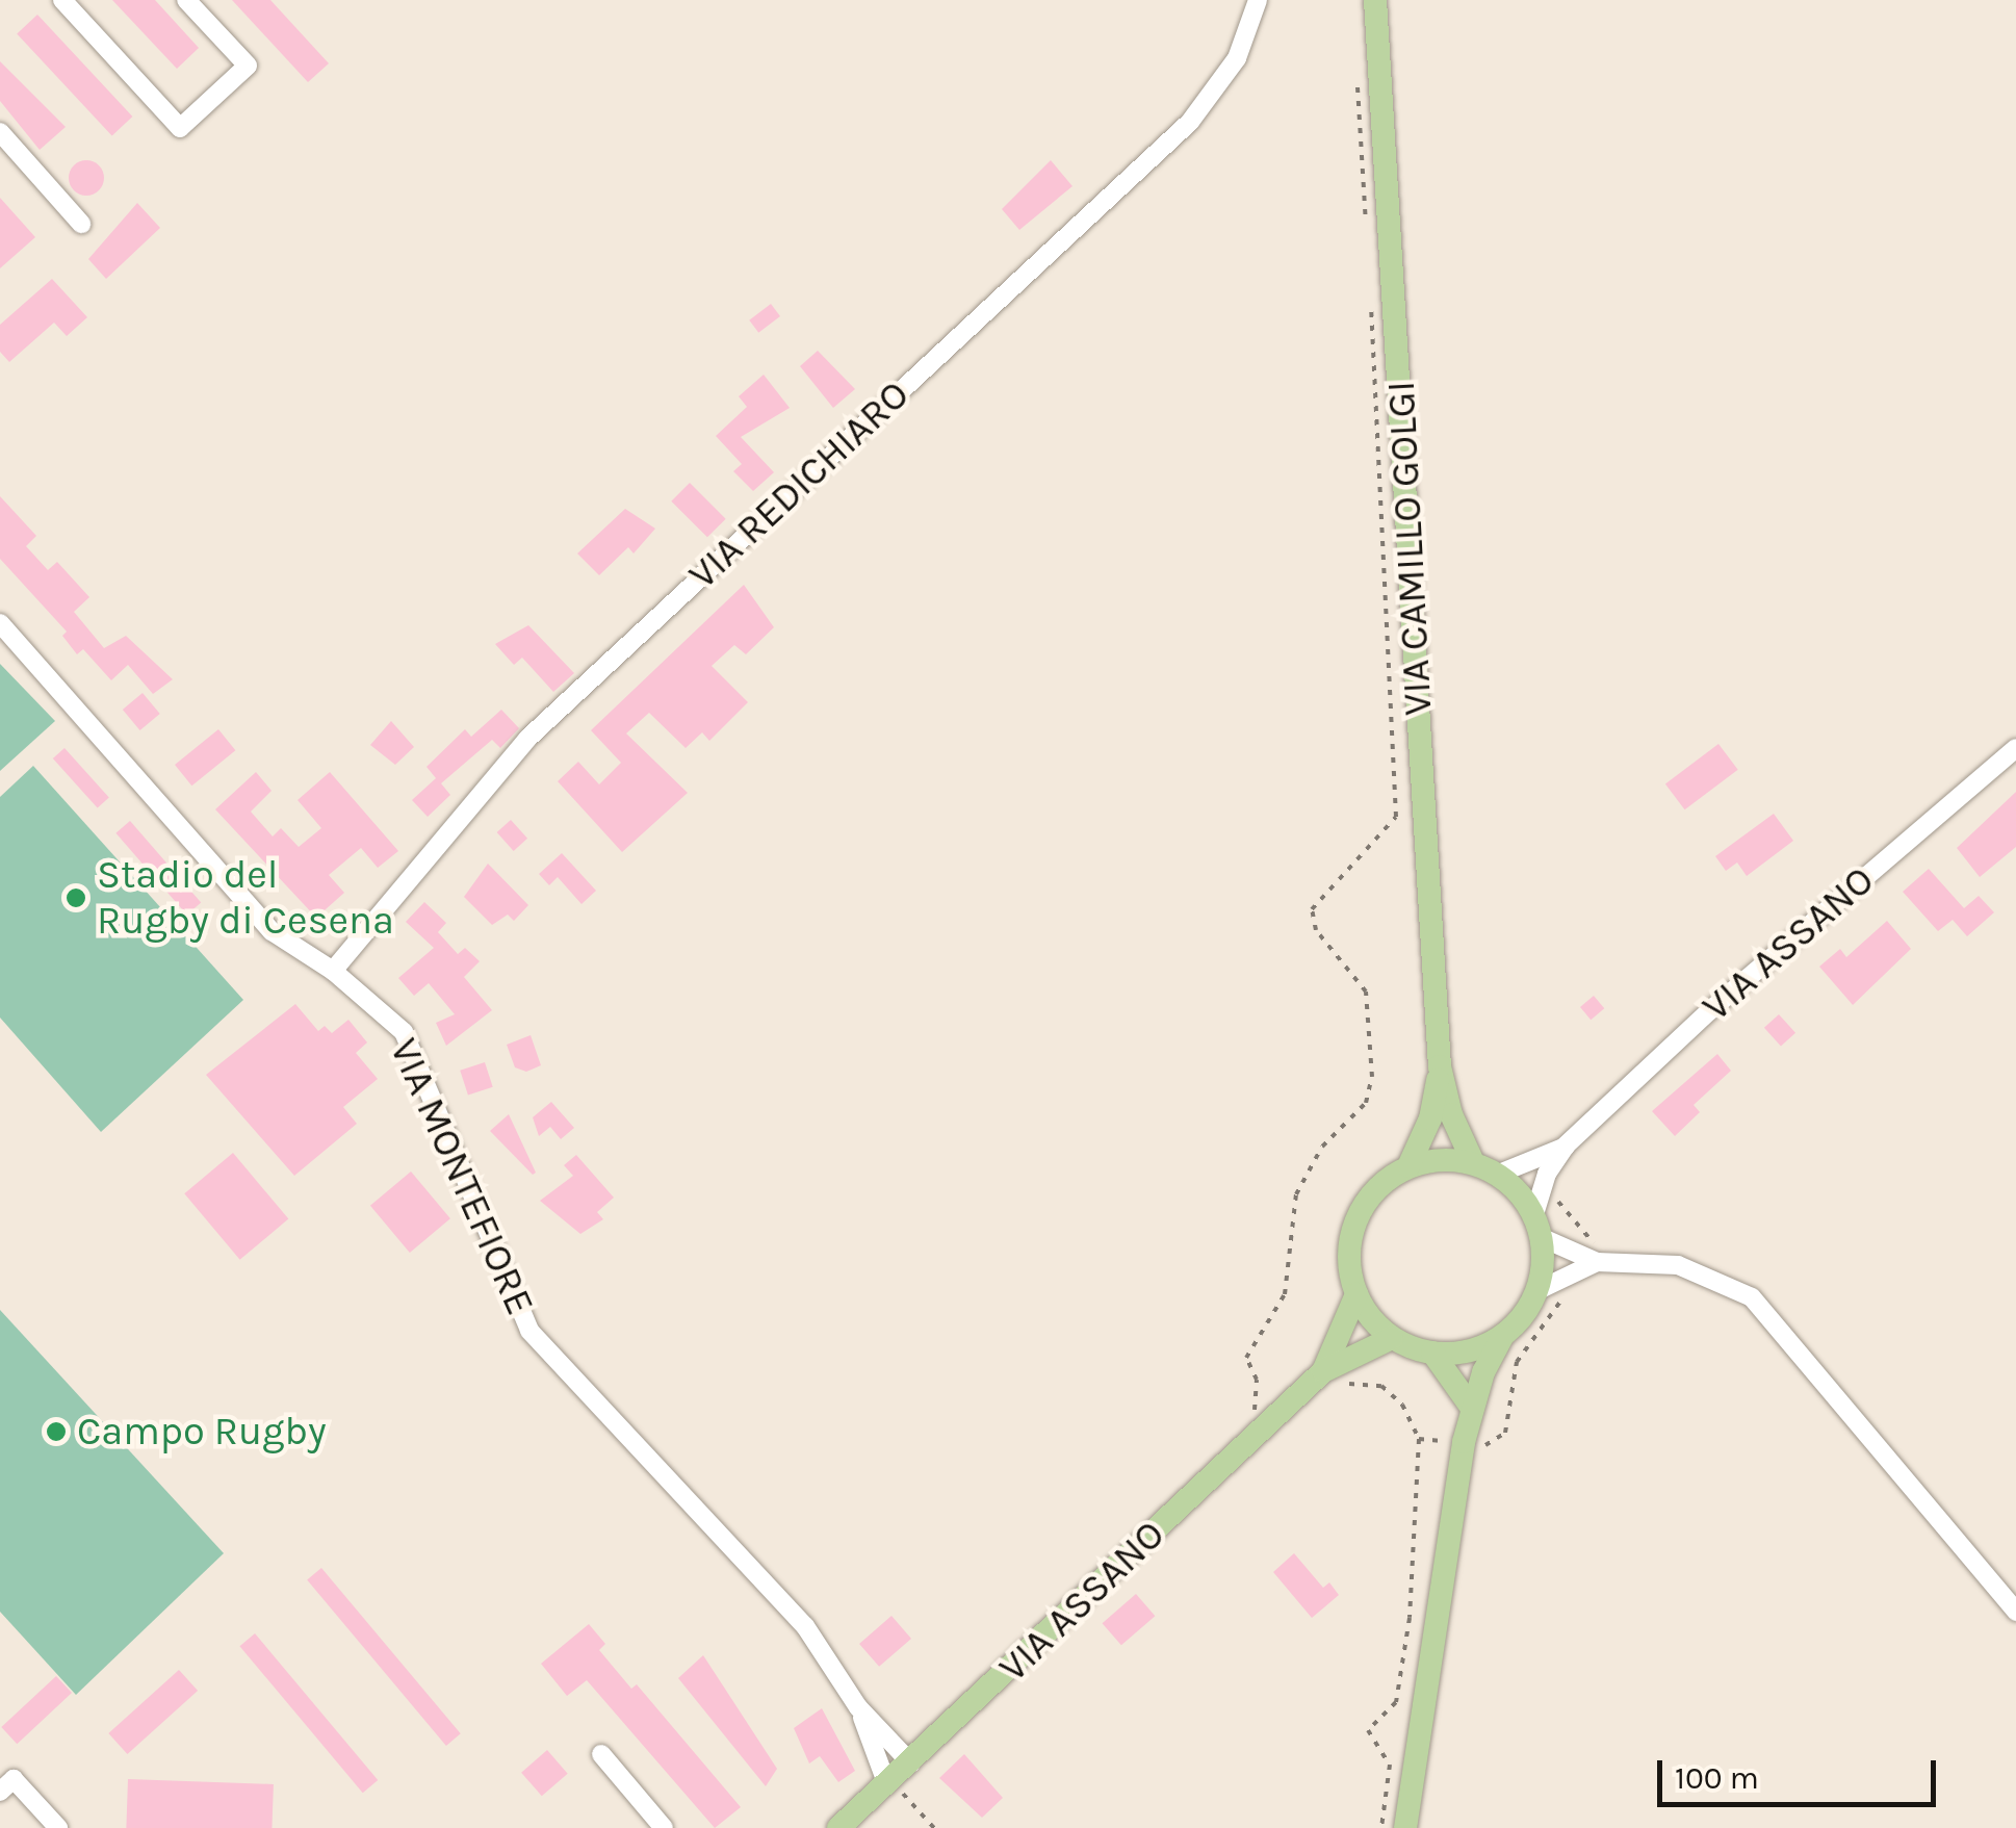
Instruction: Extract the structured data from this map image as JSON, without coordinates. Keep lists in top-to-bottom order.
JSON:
{
  "streets": {
    "main road": ["VIA CAMILLO GOLGI", "VIA ASSANO"],
    "street": ["VIA REDICHIARO", "VIA MONTEFIORE"]
  },
  "crossings": [
    ["VIA REDICHIARO", "VIA MONTEFIORE"],
    ["VIA CAMILLO GOLGI", "VIA ASSANO"],
    ["VIA ASSANO", "VIA MONTEFIORE"]
  ],
  "places": ["Stadio del Rugby di Cesena", "Campo Rugby"],
  "scale_bar": "100 m"
}
